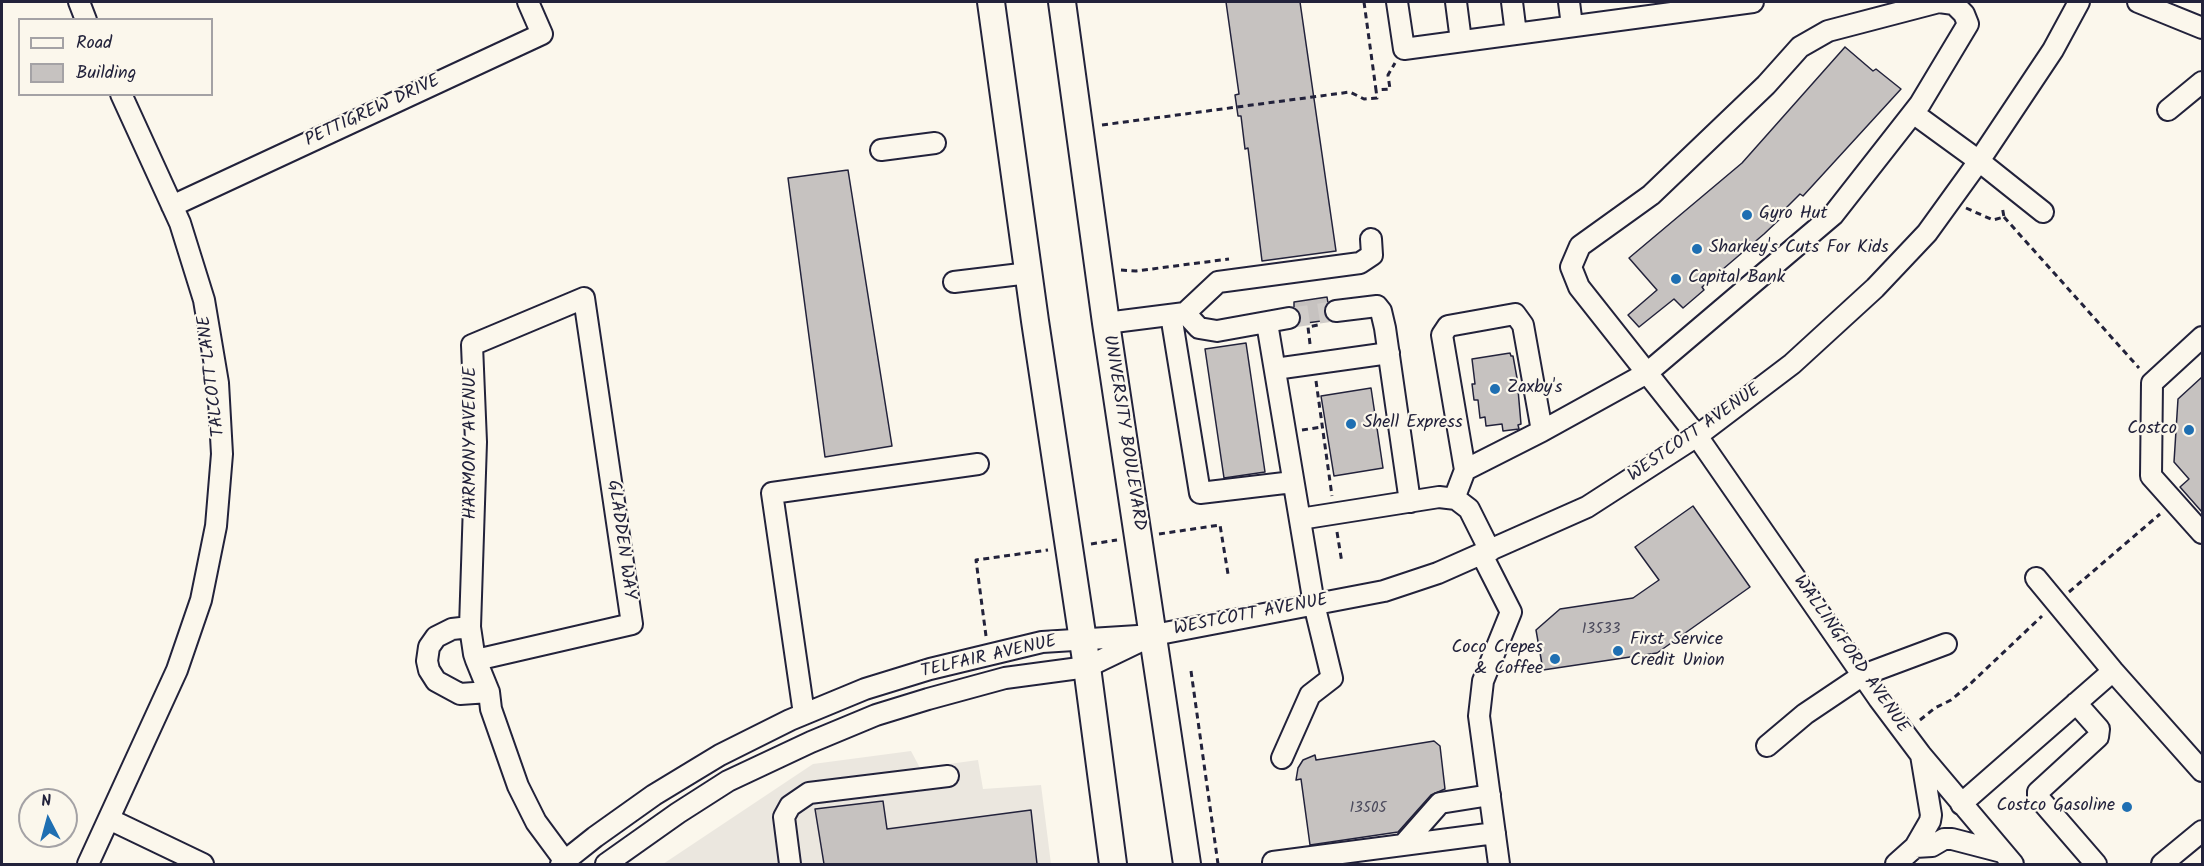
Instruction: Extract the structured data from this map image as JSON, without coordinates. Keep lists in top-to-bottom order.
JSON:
{
  "streets": {
    "main road": ["UNIVERSITY BOULEVARD"],
    "street": [
      "PETTIGREW DRIVE",
      "TALCOTT LANE",
      "WESTCOTT AVENUE",
      "HARMONY AVENUE",
      "GLADDEN WAY",
      "WALLINGFORD AVENUE",
      "TELFAIR AVENUE"
    ]
  },
  "crossings": [
    ["PETTIGREW DRIVE", "TALCOTT LANE"],
    ["UNIVERSITY BOULEVARD", "WESTCOTT AVENUE"],
    ["UNIVERSITY BOULEVARD", "TELFAIR AVENUE"],
    ["WESTCOTT AVENUE", "WALLINGFORD AVENUE"],
    ["WESTCOTT AVENUE", "TELFAIR AVENUE"],
    ["HARMONY AVENUE", "GLADDEN WAY"],
    ["HARMONY AVENUE", "TELFAIR AVENUE"]
  ],
  "places": [
    "Gyro Hut",
    "Sharkey's Cuts For Kids",
    "Capital Bank",
    "Zaxby's",
    "Shell Express",
    "Costco",
    "First Service Credit Union",
    "Coco Crepes & Coffee",
    "Costco Gasoline"
  ],
  "house_numbers": ["13533", "13505"],
  "legend": ["Road", "Building"],
  "north": "top"
}
